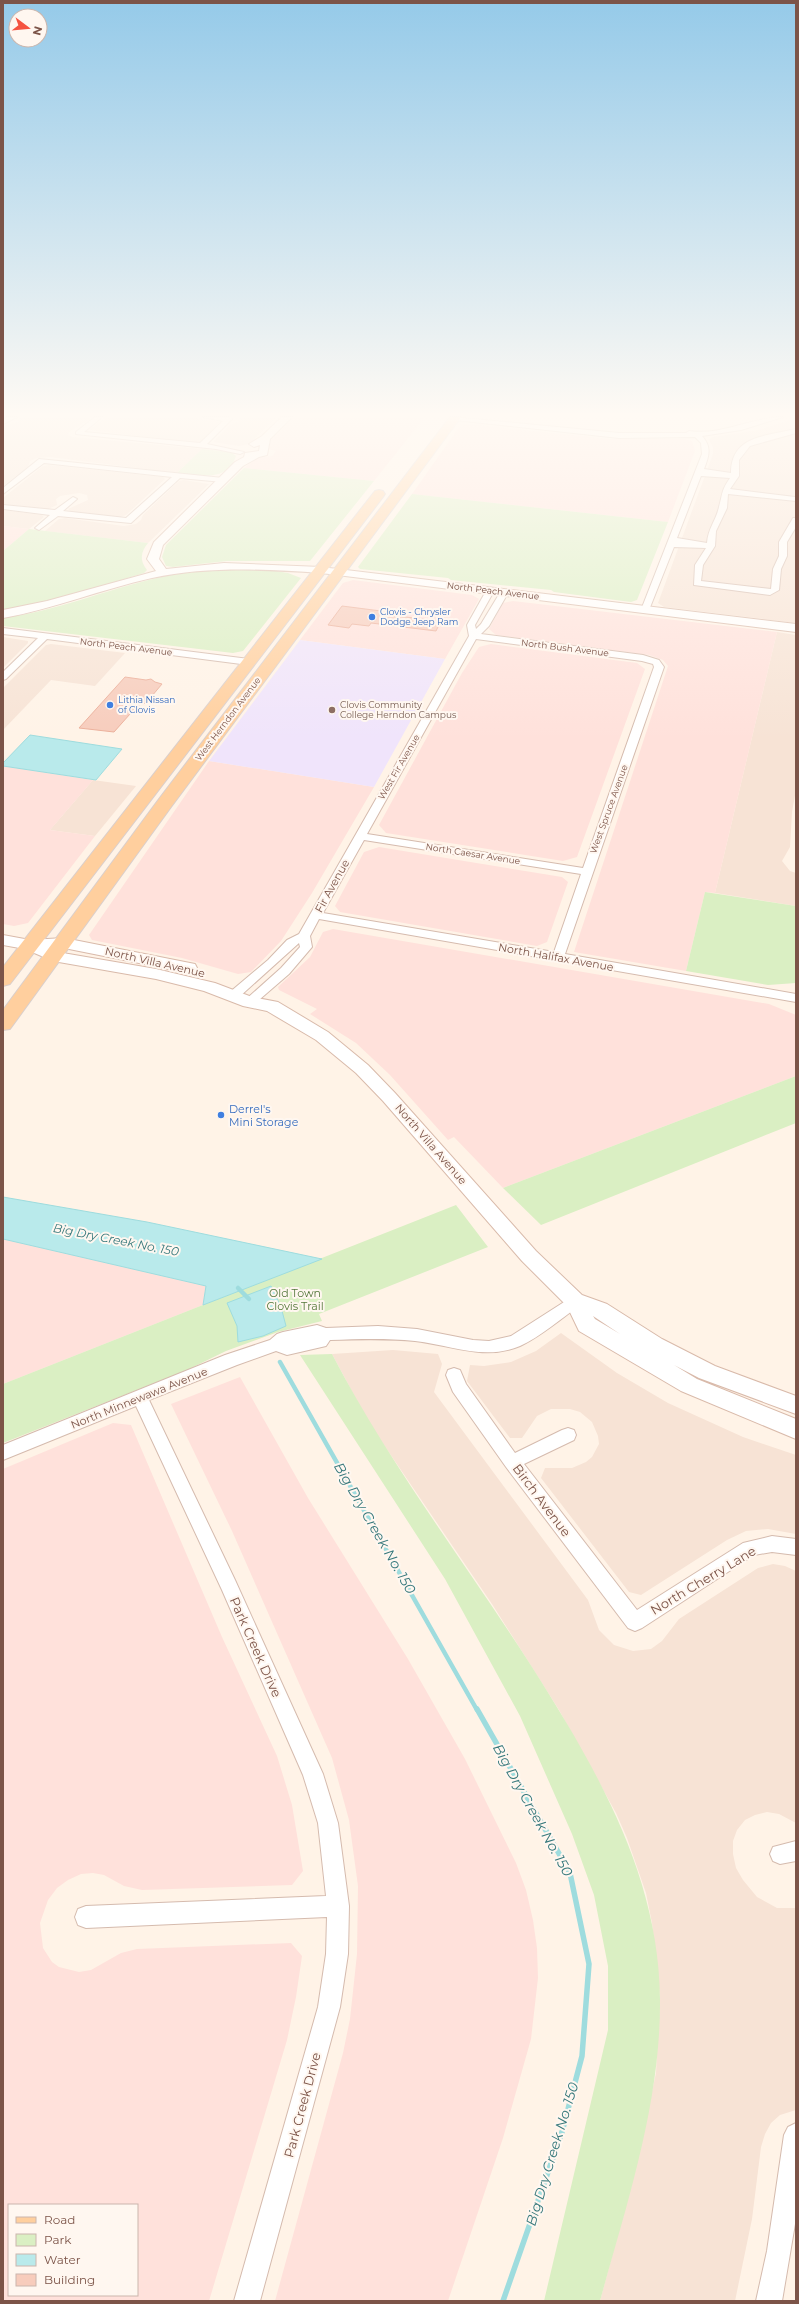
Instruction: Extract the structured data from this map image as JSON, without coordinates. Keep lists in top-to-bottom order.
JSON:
{
  "streets": {
    "main road": ["West Herndon Avenue"],
    "street": [
      "North Peach Avenue",
      "North Bush Avenue",
      "West Fir Avenue",
      "West Spruce Avenue",
      "North Caesar Avenue",
      "Fir Avenue",
      "North Halifax Avenue",
      "North Villa Avenue",
      "North Minnewawa Avenue",
      "Birch Avenue",
      "North Cherry Lane",
      "Park Creek Drive"
    ]
  },
  "crossings": [
    ["North Peach Avenue", "West Herndon Avenue"],
    ["North Peach Avenue", "West Fir Avenue"],
    ["North Bush Avenue", "West Fir Avenue"],
    ["North Bush Avenue", "West Spruce Avenue"],
    ["West Herndon Avenue", "North Villa Avenue"],
    ["West Fir Avenue", "North Caesar Avenue"],
    ["West Fir Avenue", "Fir Avenue"],
    ["West Spruce Avenue", "North Caesar Avenue"],
    ["West Spruce Avenue", "North Halifax Avenue"],
    ["North Caesar Avenue", "Fir Avenue"],
    ["Fir Avenue", "North Halifax Avenue"],
    ["Fir Avenue", "North Villa Avenue"],
    ["North Villa Avenue", "North Minnewawa Avenue"],
    ["North Minnewawa Avenue", "Park Creek Drive"],
    ["Birch Avenue", "North Cherry Lane"]
  ],
  "water": ["Big Dry Creek No. 150"],
  "parks": ["Old Town Clovis Trail"],
  "places": [
    "Clovis - Chrysler Dodge Jeep Ram",
    "Lithia Nissan of Clovis",
    "Clovis Community College Herndon Campus",
    "Derrel's Mini Storage"
  ],
  "legend": [
    "Road",
    "Park",
    "Water",
    "Building"
  ],
  "north": "right"
}
